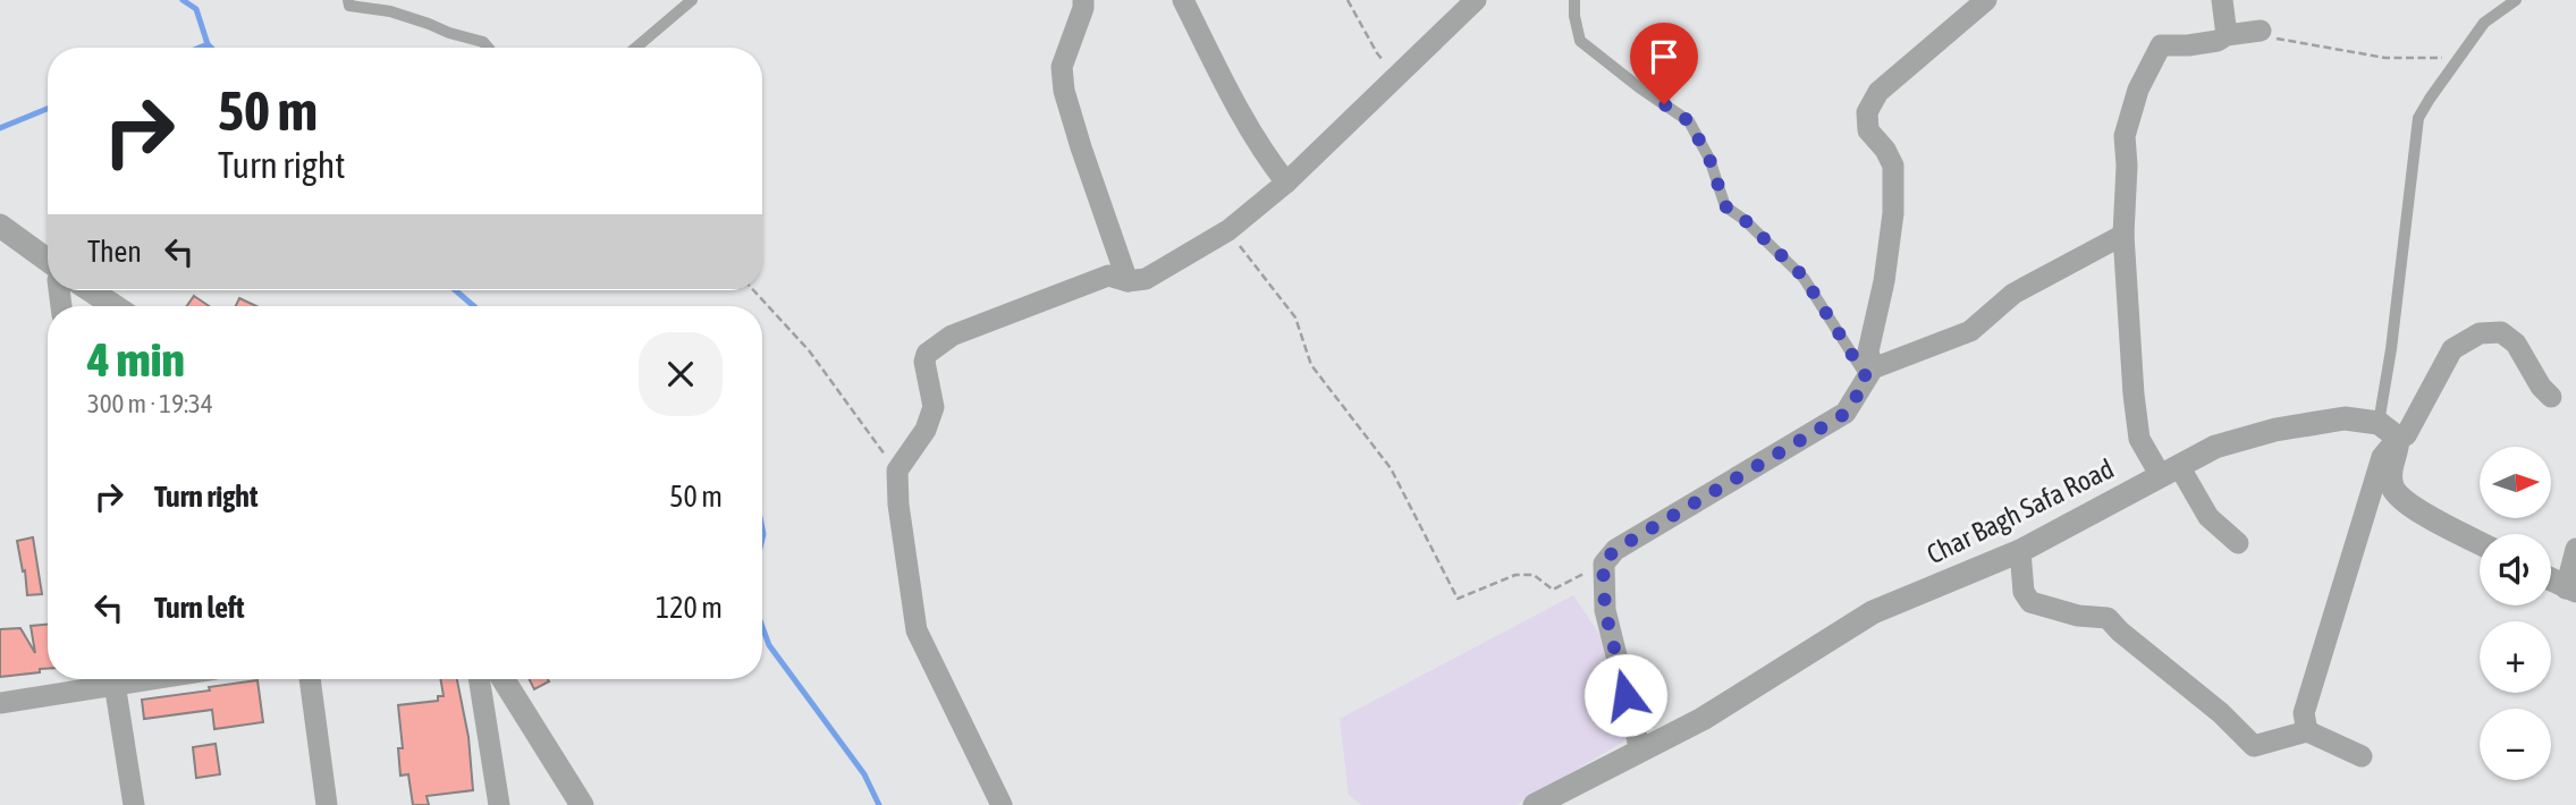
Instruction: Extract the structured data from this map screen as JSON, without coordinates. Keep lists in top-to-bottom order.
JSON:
{
  "streets": {
    "street": ["Char Bagh Safa Road"]
  },
  "north": "right",
  "page": {
    "turn": ["50 m", "Turn right"],
    "then": "Then",
    "heading": ["4 min", "300 m · 19:34"],
    "list": [
      {
        "name": "Turn right",
        "value": "50 m"
      },
      {
        "name": "Turn left",
        "value": "120 m"
      }
    ],
    "map_buttons": ["+", "−"]
  }
}
